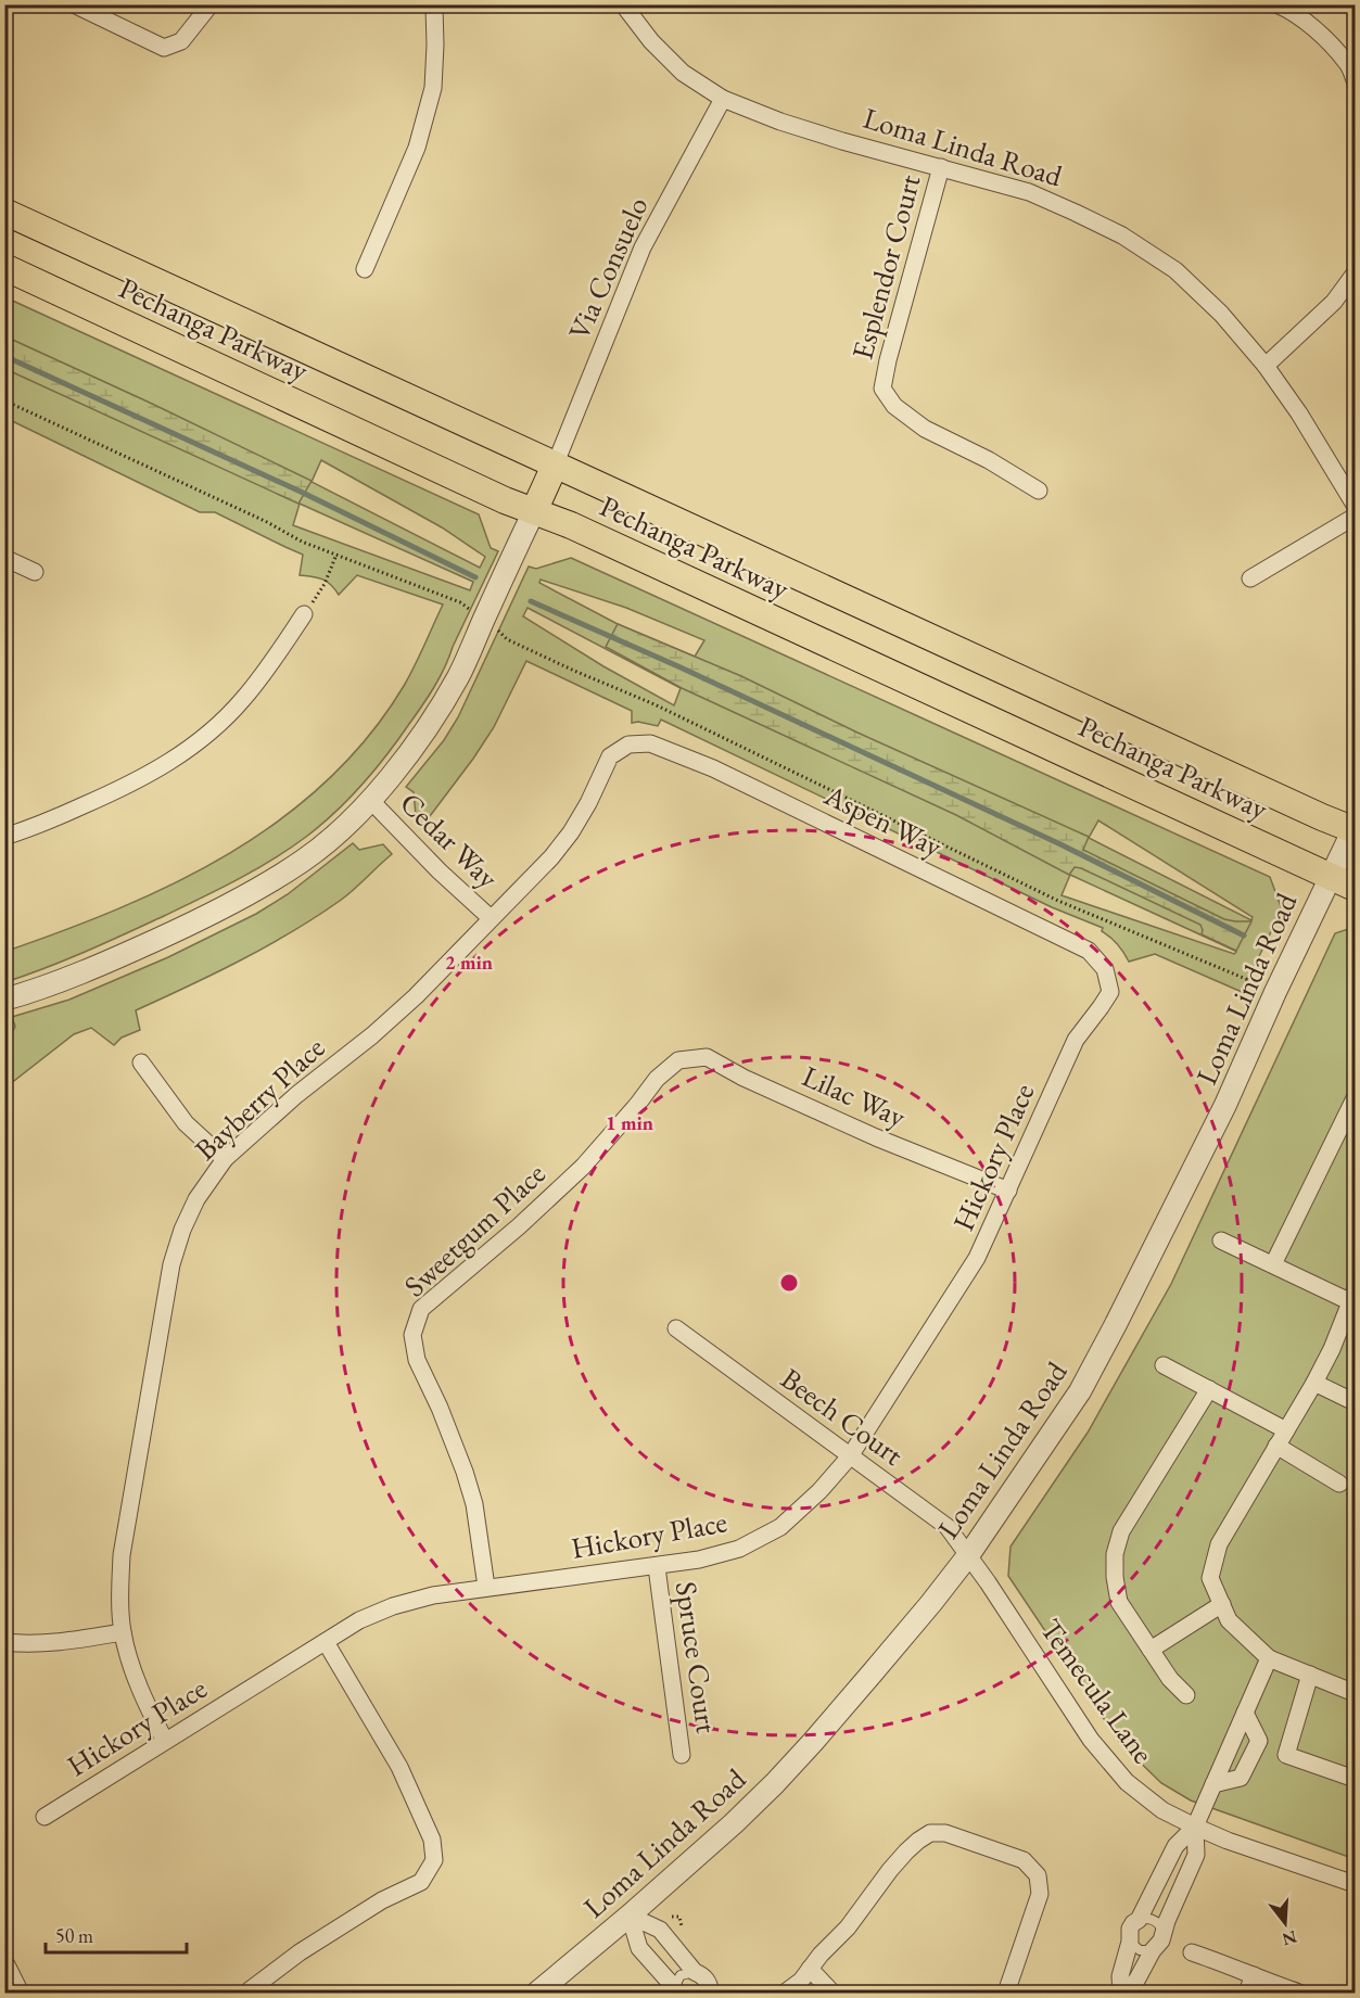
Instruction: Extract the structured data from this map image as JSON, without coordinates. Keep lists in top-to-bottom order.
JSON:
{
  "streets": {
    "main road": ["Pechanga Parkway"],
    "street": [
      "Loma Linda Road",
      "Esplendor Court",
      "Via Consuelo",
      "Aspen Way",
      "Cedar Way",
      "Lilac Way",
      "Bayberry Place",
      "Hickory Place",
      "Sweetgum Place",
      "Beech Court",
      "Spruce Court",
      "Temecula Lane"
    ]
  },
  "crossings": [
    ["Loma Linda Road", "Esplendor Court"],
    ["Loma Linda Road", "Via Consuelo"],
    ["Loma Linda Road", "Pechanga Parkway"],
    ["Loma Linda Road", "Beech Court"],
    ["Loma Linda Road", "Temecula Lane"],
    ["Via Consuelo", "Pechanga Parkway"],
    ["Aspen Way", "Bayberry Place"],
    ["Aspen Way", "Hickory Place"],
    ["Cedar Way", "Bayberry Place"],
    ["Lilac Way", "Hickory Place"],
    ["Lilac Way", "Sweetgum Place"],
    ["Bayberry Place", "Hickory Place"],
    ["Hickory Place", "Sweetgum Place"],
    ["Hickory Place", "Beech Court"],
    ["Hickory Place", "Spruce Court"],
    ["Beech Court", "Temecula Lane"]
  ],
  "scale_bar": "50 m",
  "north": "bottom",
  "rings": ["2 min", "1 min"]
}
